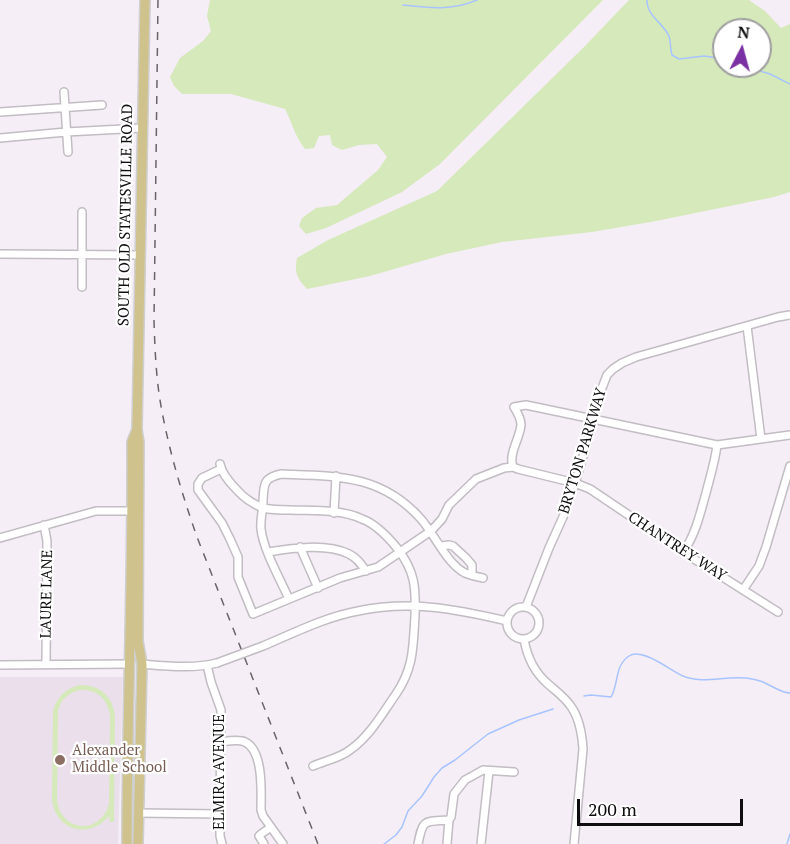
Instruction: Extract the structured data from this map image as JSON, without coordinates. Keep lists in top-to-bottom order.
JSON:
{
  "streets": {
    "main road": ["SOUTH OLD STATESVILLE ROAD"],
    "street": [
      "BRYTON PARKWAY",
      "CHANTREY WAY",
      "LAURE LANE",
      "ELMIRA AVENUE"
    ]
  },
  "crossings": [
    ["BRYTON PARKWAY", "CHANTREY WAY"]
  ],
  "places": ["Alexander Middle School"],
  "scale_bar": "200 m",
  "north": "top"
}
